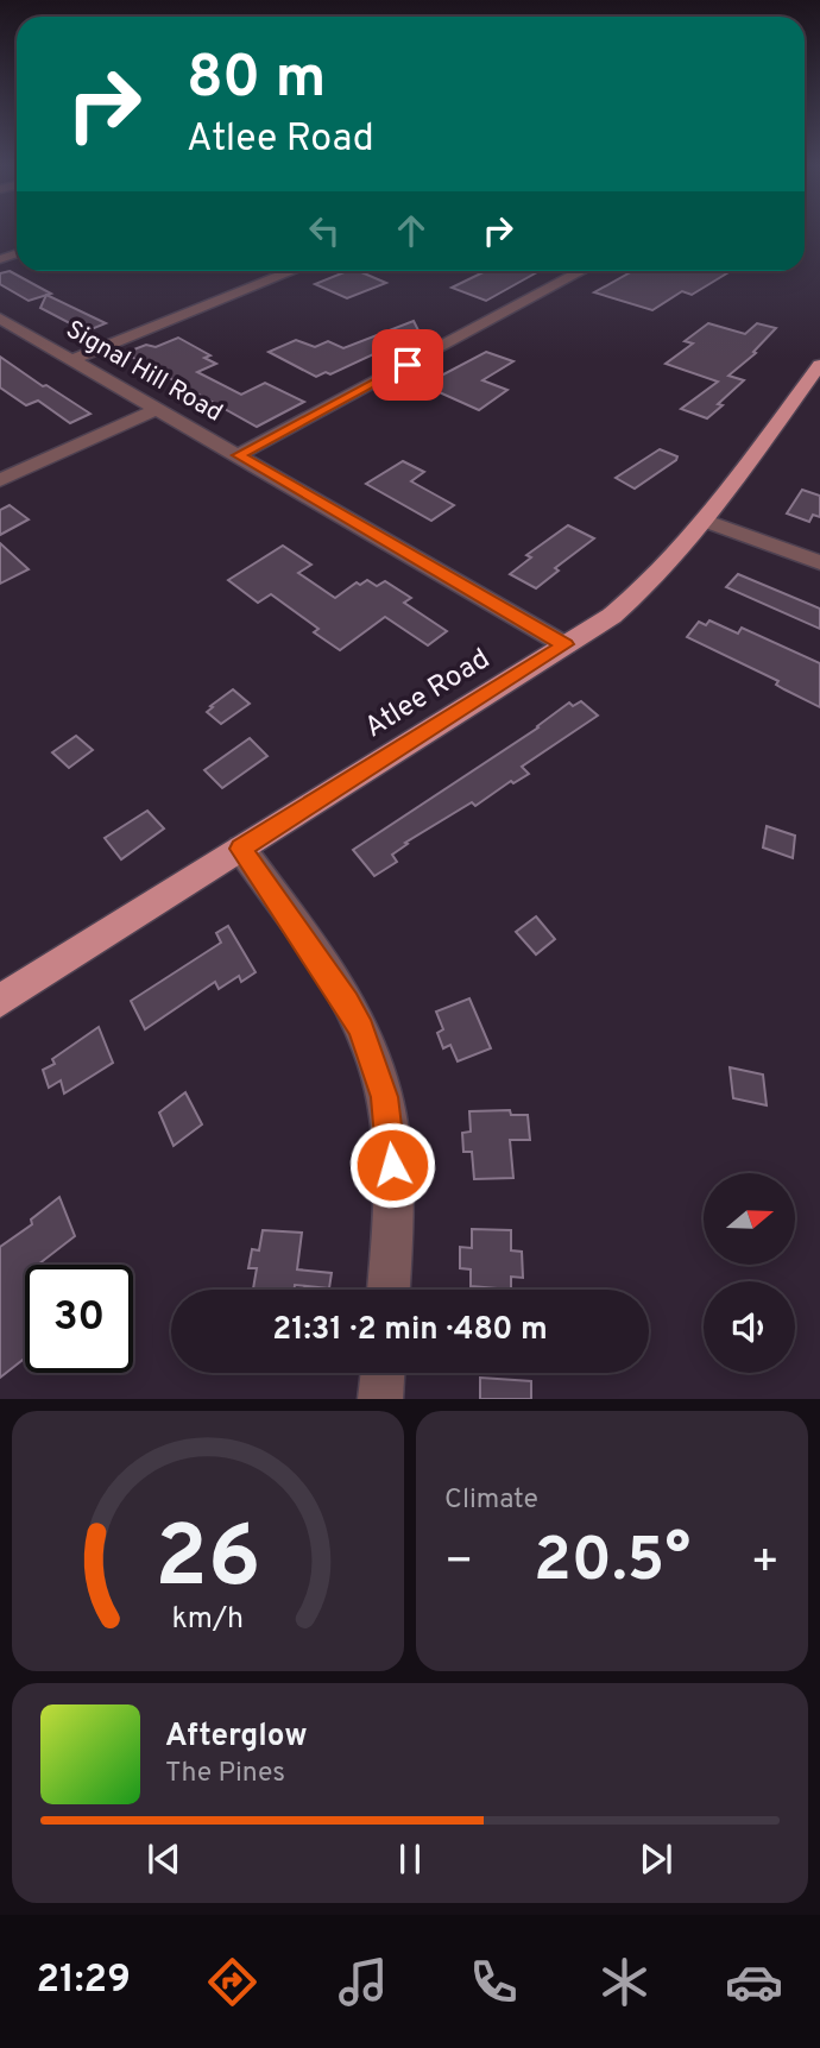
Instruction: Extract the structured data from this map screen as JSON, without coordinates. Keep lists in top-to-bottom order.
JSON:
{
  "streets": {
    "main road": ["Atlee Road"],
    "street": ["Signal Hill Road"]
  },
  "crossings": [
    ["Signal Hill Road", "Atlee Road"]
  ],
  "north": "right",
  "page": {
    "turn": ["80 m", "Atlee Road"],
    "limit": "30",
    "trip": "21:31 · 2 min · 480 m",
    "tile": "Climate",
    "heat": ["−", "20.5°", "+"],
    "song": ["Afterglow", "The Pines"],
    "tabs": "21:29",
    "gauge": ["26", "km/h"]
  }
}
